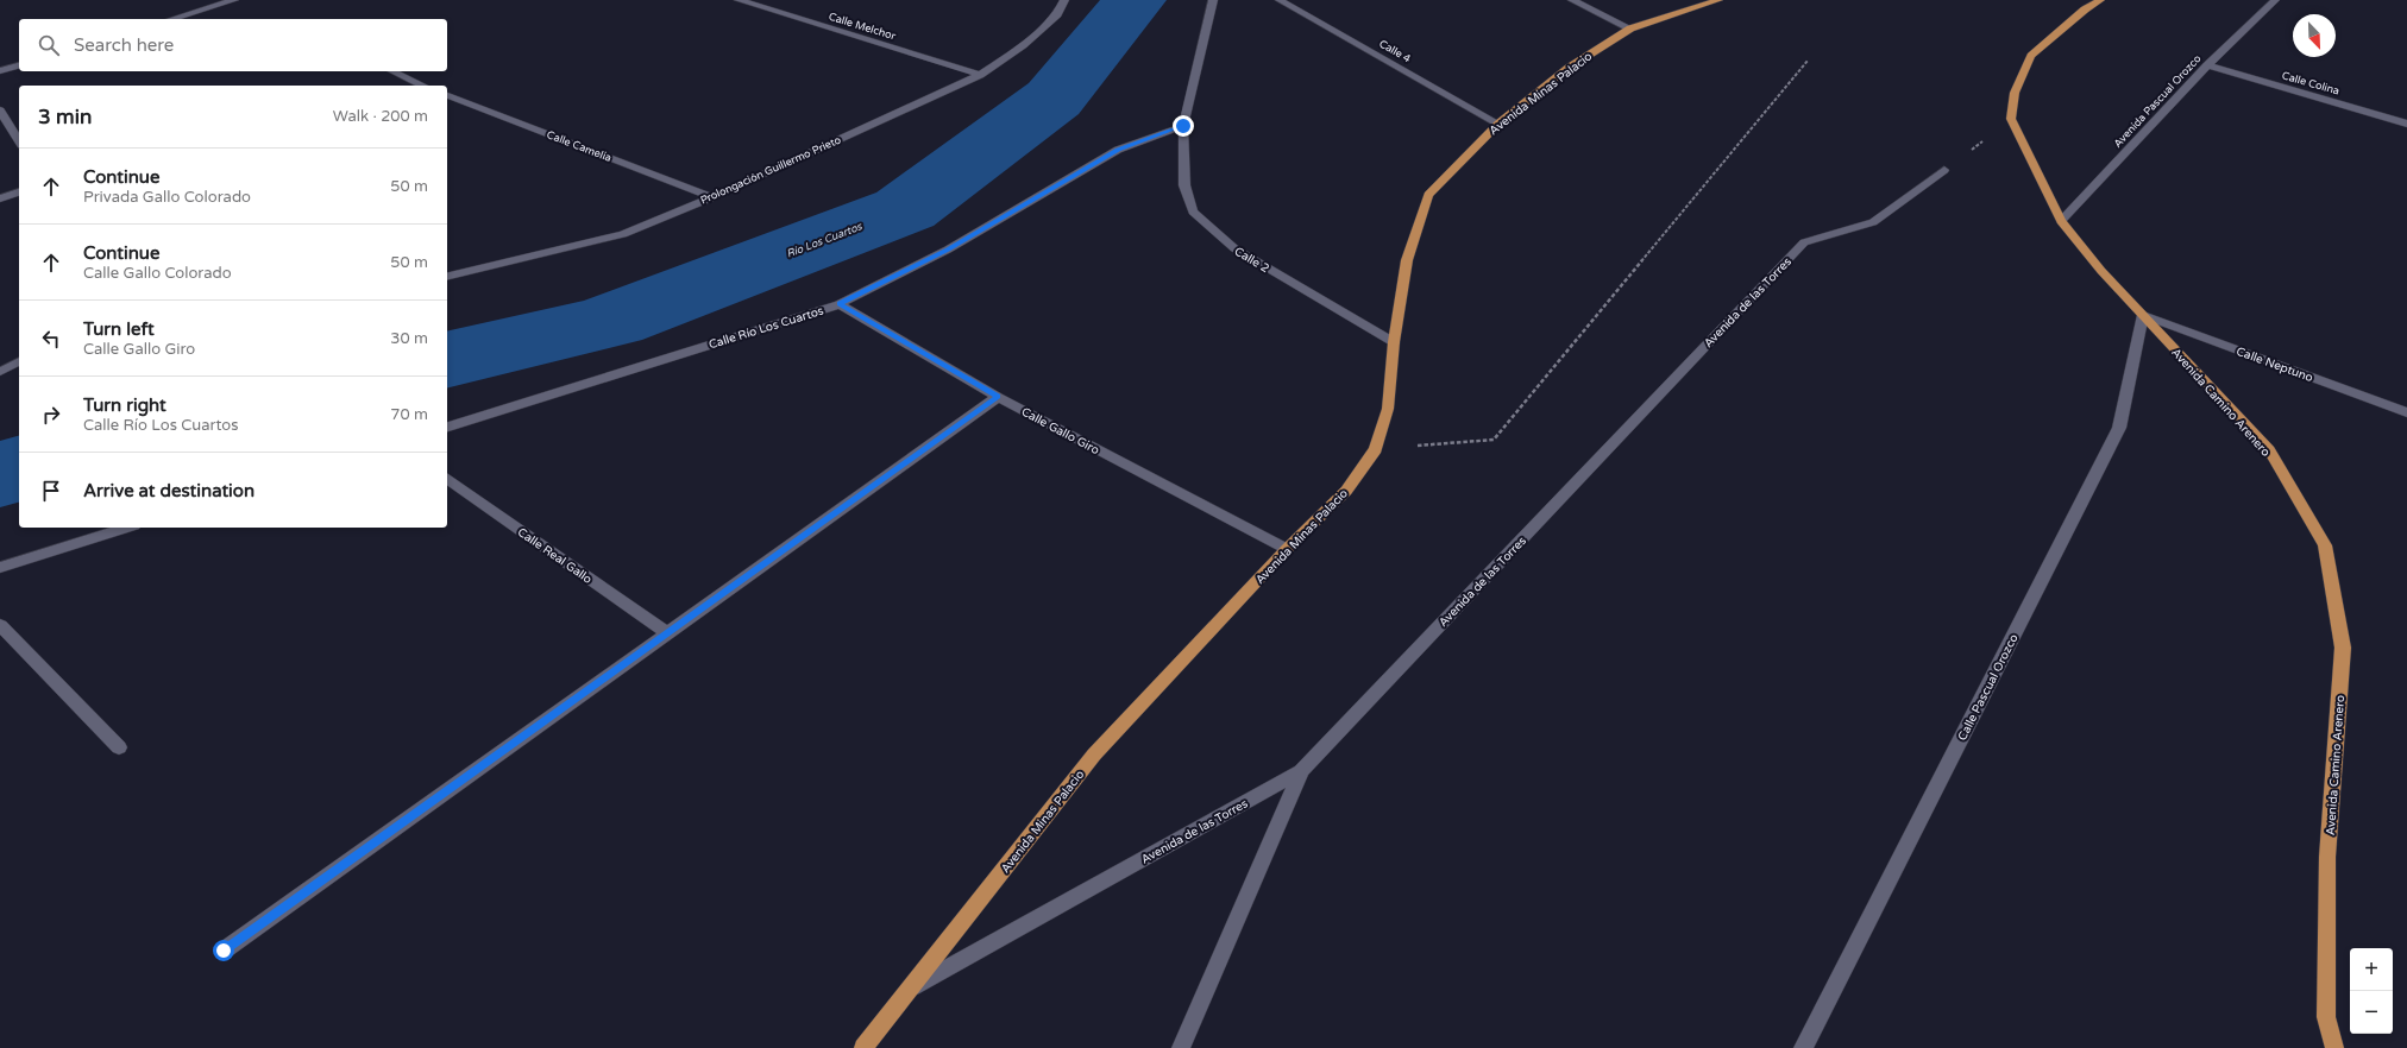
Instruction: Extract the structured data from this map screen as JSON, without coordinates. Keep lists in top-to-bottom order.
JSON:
{
  "streets": {
    "main road": ["Avenida Minas Palacio", "Avenida Camino Arenero"],
    "street": [
      "Calle Melchor",
      "Calle 4",
      "Calle Colina",
      "Avenida Pascual Orozco",
      "Calle Camelia",
      "Prolongación Guillermo Prieto",
      "Calle 2",
      "Avenida de las Torres",
      "Calle Río Los Cuartos",
      "Calle Neptuno",
      "Calle Gallo Giro",
      "Calle Real Gallo",
      "Calle Pascual Orozco"
    ]
  },
  "crossings": [
    ["Calle Melchor", "Prolongación Guillermo Prieto"],
    ["Calle 4", "Avenida Minas Palacio"],
    ["Calle Colina", "Avenida Pascual Orozco"],
    ["Avenida Minas Palacio", "Calle 2"],
    ["Avenida Minas Palacio", "Avenida de las Torres"],
    ["Avenida Minas Palacio", "Calle Gallo Giro"],
    ["Avenida Pascual Orozco", "Avenida Camino Arenero"],
    ["Calle Camelia", "Prolongación Guillermo Prieto"],
    ["Calle 2", "Calle Río Los Cuartos"],
    ["Calle Río Los Cuartos", "Calle Gallo Giro"],
    ["Calle Neptuno", "Avenida Camino Arenero"],
    ["Calle Neptuno", "Calle Pascual Orozco"],
    ["Avenida Camino Arenero", "Calle Pascual Orozco"]
  ],
  "water": ["Río Los Cuartos"],
  "north": "bottom right",
  "page": {
    "search": "Search here",
    "heading": ["3 min", "Walk · 200 m"],
    "list": [
      ["Continue", "Privada Gallo Colorado", "50 m"],
      ["Continue", "Calle Gallo Colorado", "50 m"],
      ["Turn left", "Calle Gallo Giro", "30 m"],
      ["Turn right", "Calle Río Los Cuartos", "70 m"],
      "Arrive at destination"
    ],
    "map_buttons": ["+", "−"]
  }
}
